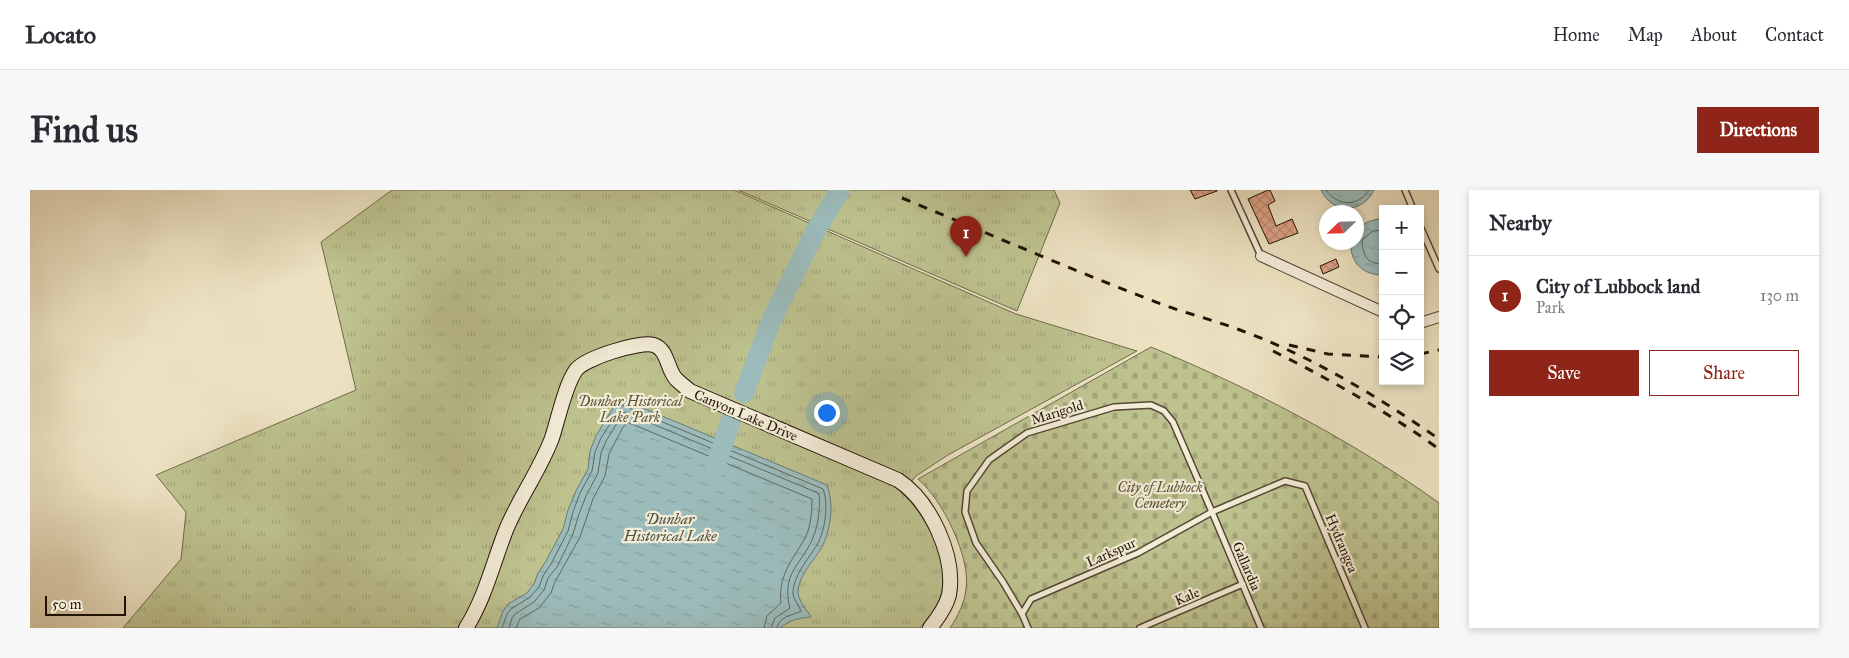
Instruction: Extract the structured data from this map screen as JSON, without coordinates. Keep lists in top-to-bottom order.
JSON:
{
  "streets": {
    "street": ["Canyon Lake Drive"],
    "lane": [
      "Marigold",
      "Hydrangea",
      "Larkspur",
      "Gallardia",
      "Kale"
    ]
  },
  "crossings": [
    ["Marigold", "Larkspur"],
    ["Marigold", "Gallardia"],
    ["Hydrangea", "Larkspur"],
    ["Hydrangea", "Gallardia"],
    ["Larkspur", "Gallardia"],
    ["Gallardia", "Kale"]
  ],
  "water": ["Dunbar Historical Lake"],
  "parks": ["Dunbar Historical Lake Park", "City of Lubbock Cemetery"],
  "scale_bar": "50 m",
  "north": "bottom left",
  "page": {
    "header": "Locato",
    "nav": [
      "Home",
      "Map",
      "About",
      "Contact"
    ],
    "buttons": [
      "Directions",
      ["Save", "Share"]
    ],
    "title": "Find us",
    "heading": "Nearby",
    "map_buttons": ["+", "−"],
    "pins": "1",
    "list": [
      {
        "mark": "1",
        "name": "City of Lubbock land",
        "note": "Park",
        "value": "130 m"
      }
    ],
    "scale": "50 m"
  }
}
